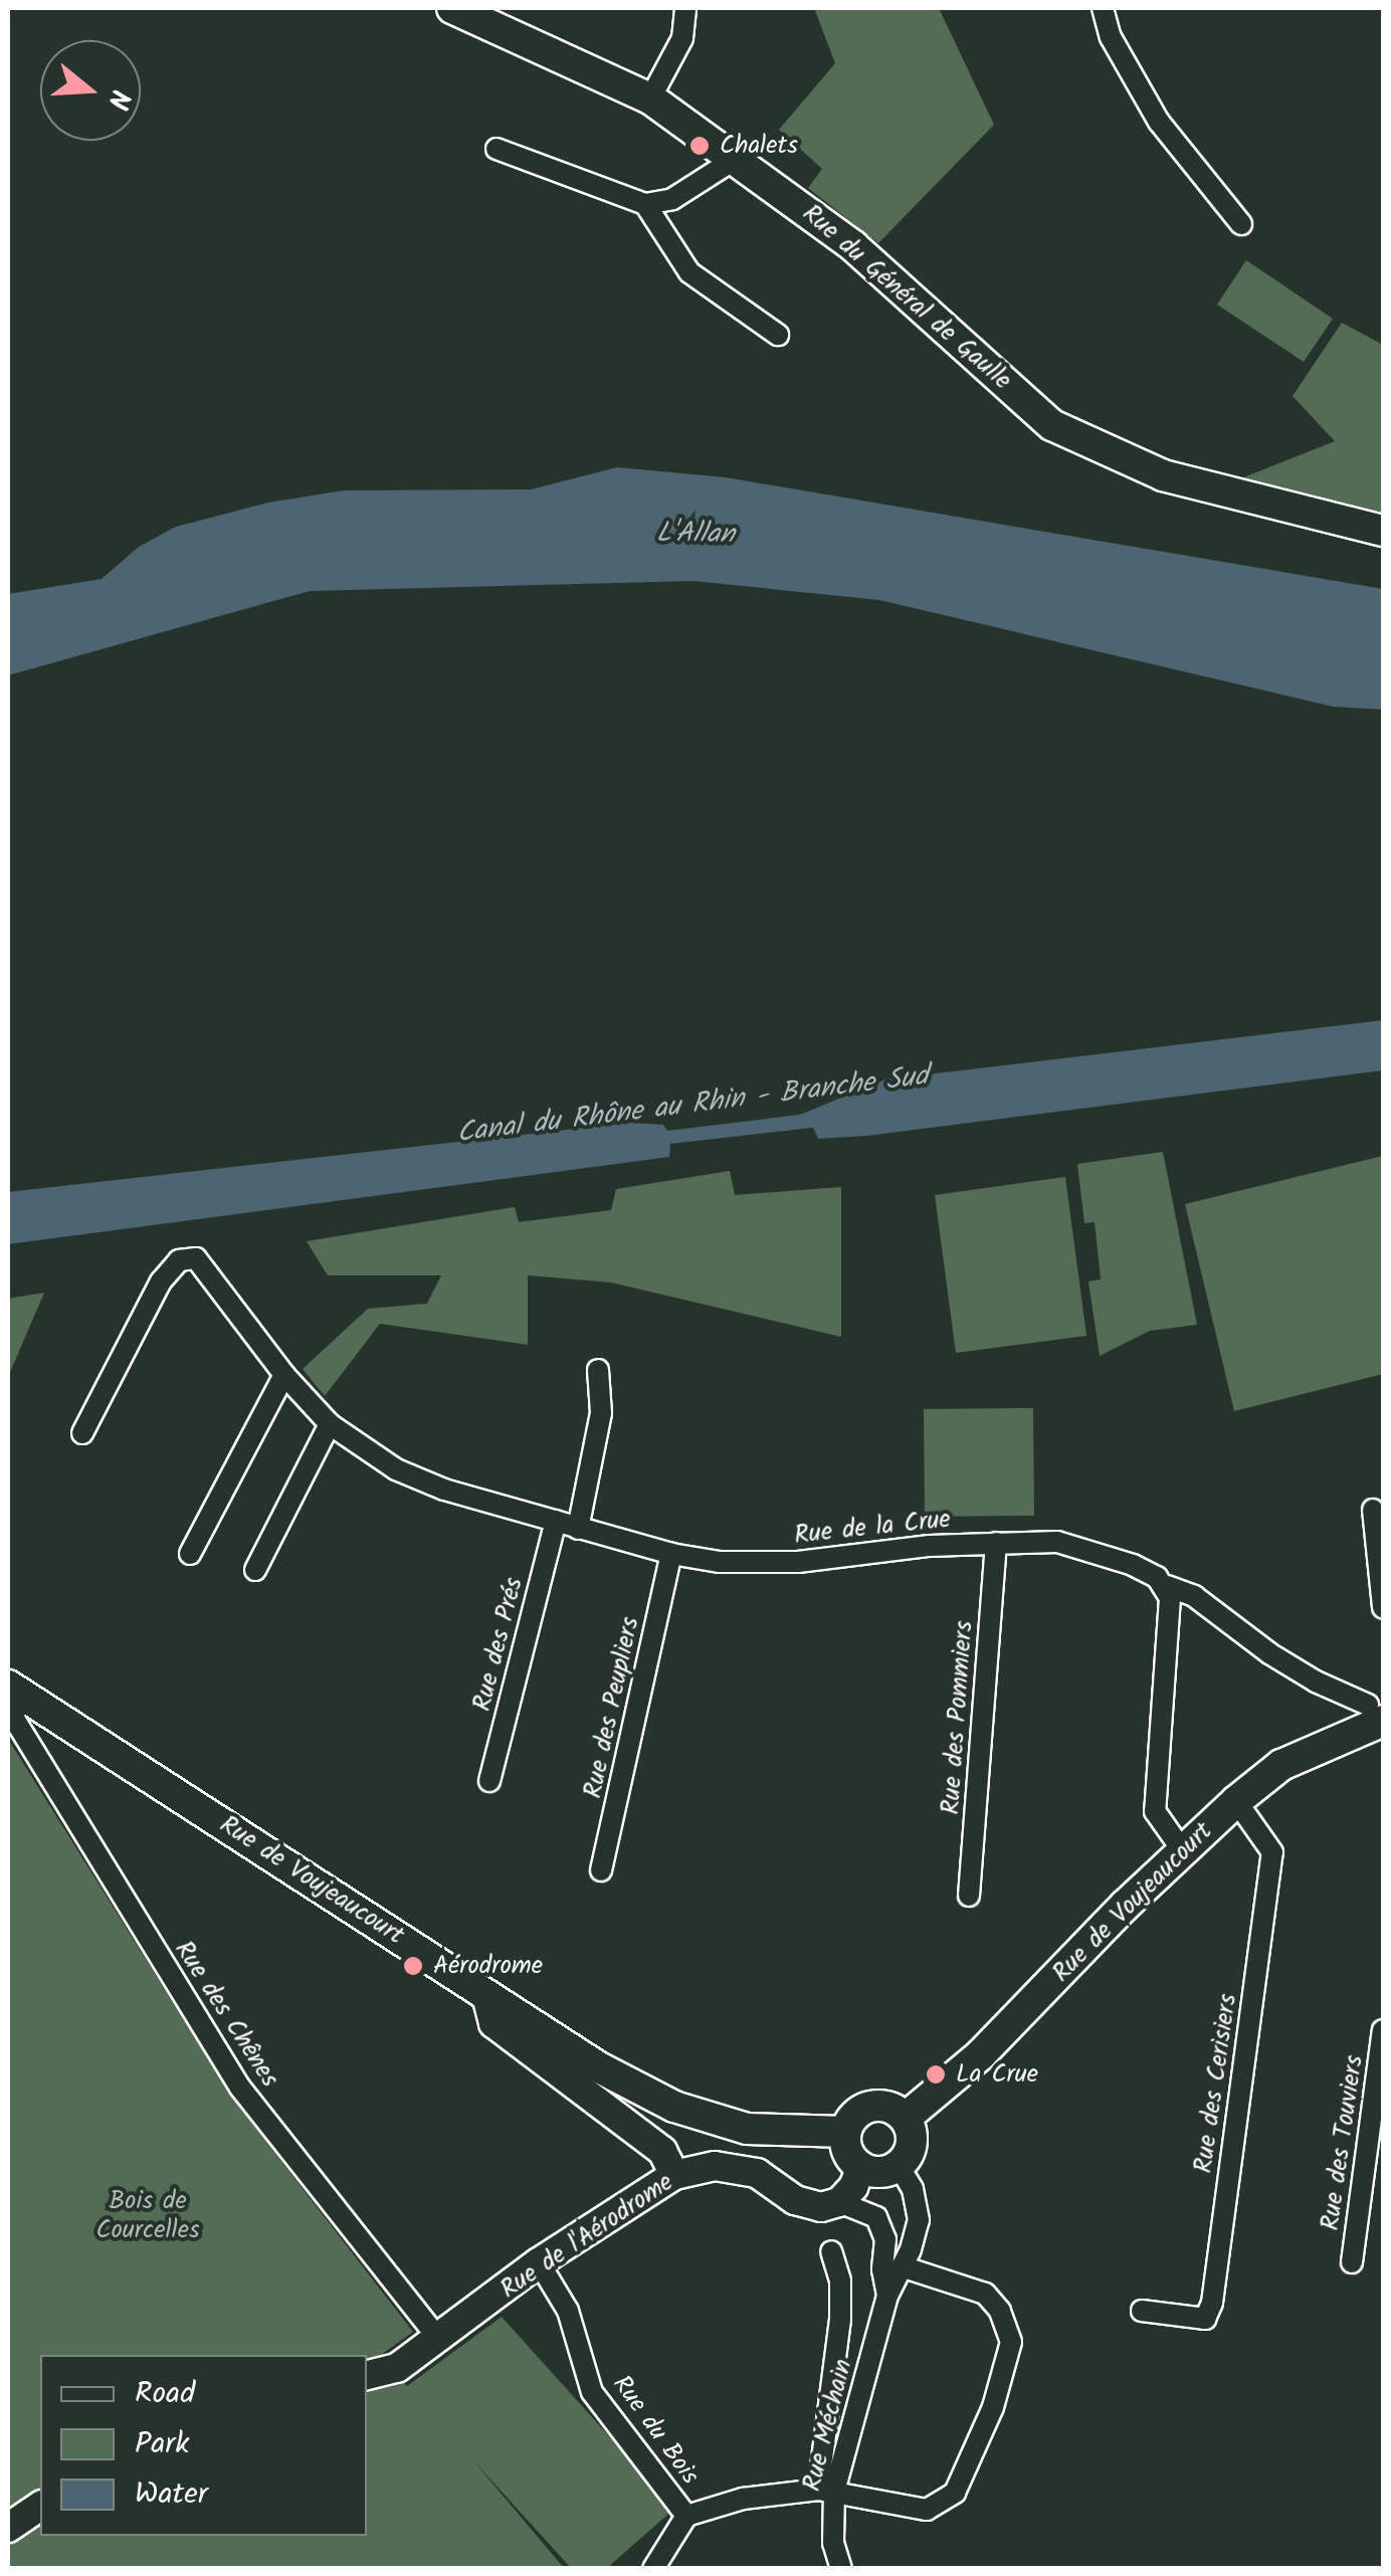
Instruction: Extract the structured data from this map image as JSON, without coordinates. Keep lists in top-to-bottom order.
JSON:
{
  "streets": {
    "main road": ["Rue du Général de Gaulle", "Rue de Voujeaucourt"],
    "street": [
      "Rue de la Crue",
      "Rue des Prés",
      "Rue des Peupliers",
      "Rue des Pommiers",
      "Rue des Chênes",
      "Rue des Cerisiers",
      "Rue des Touviers",
      "Rue de l'Aérodrome",
      "Rue Méchain",
      "Rue du Bois"
    ]
  },
  "crossings": [
    ["Rue de la Crue", "Rue des Prés"],
    ["Rue de la Crue", "Rue des Peupliers"],
    ["Rue de la Crue", "Rue des Pommiers"],
    ["Rue de la Crue", "Rue de Voujeaucourt"],
    ["Rue de Voujeaucourt", "Rue des Chênes"],
    ["Rue de Voujeaucourt", "Rue des Cerisiers"],
    ["Rue de Voujeaucourt", "Rue Méchain"],
    ["Rue des Chênes", "Rue de l'Aérodrome"],
    ["Rue de l'Aérodrome", "Rue Méchain"],
    ["Rue de l'Aérodrome", "Rue du Bois"],
    ["Rue Méchain", "Rue du Bois"]
  ],
  "water": ["L'Allan", "Canal du Rhône au Rhin - Branche Sud"],
  "parks": ["Bois de Courcelles"],
  "places": ["Chalets", "Aérodrome", "La Crue"],
  "legend": ["Road", "Park", "Water"],
  "north": "right"
}
